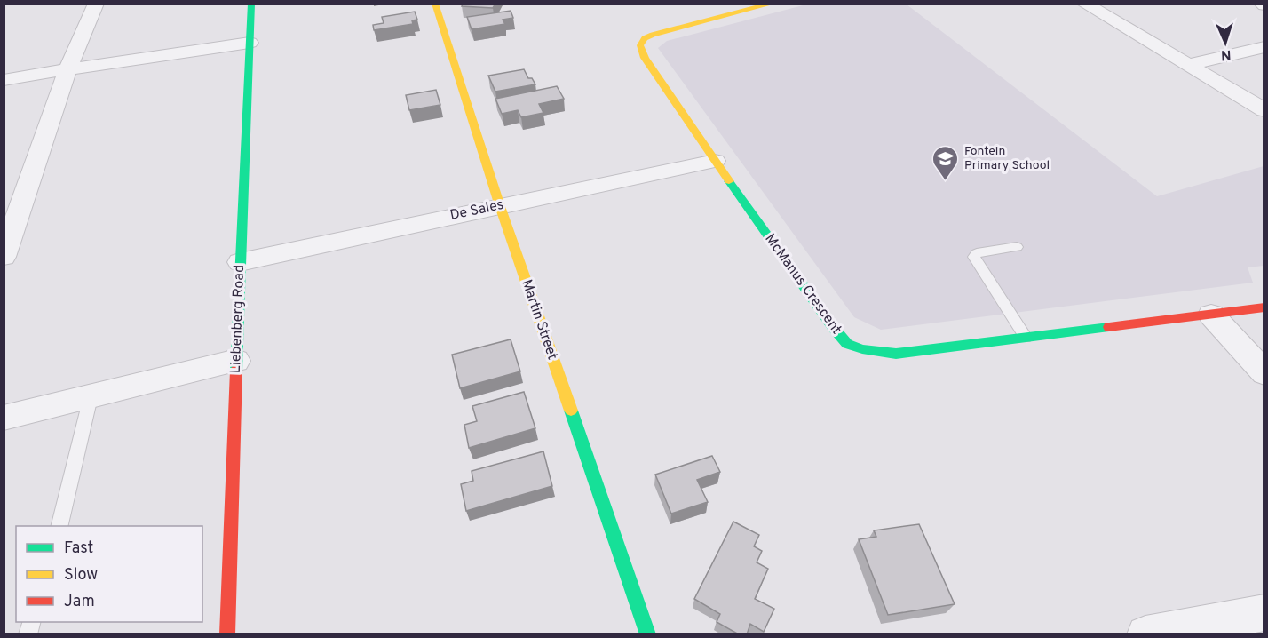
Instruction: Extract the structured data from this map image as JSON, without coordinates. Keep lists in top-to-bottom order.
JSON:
{
  "streets": {
    "street": [
      "De Sales",
      "McManus Crescent",
      "Liebenberg Road",
      "Martin Street"
    ]
  },
  "crossings": [
    ["De Sales", "McManus Crescent"],
    ["De Sales", "Liebenberg Road"],
    ["De Sales", "Martin Street"]
  ],
  "places": {
    "school or university": ["Fontein Primary School"]
  },
  "legend": ["Fast", "Slow", "Jam"],
  "north": "bottom"
}
